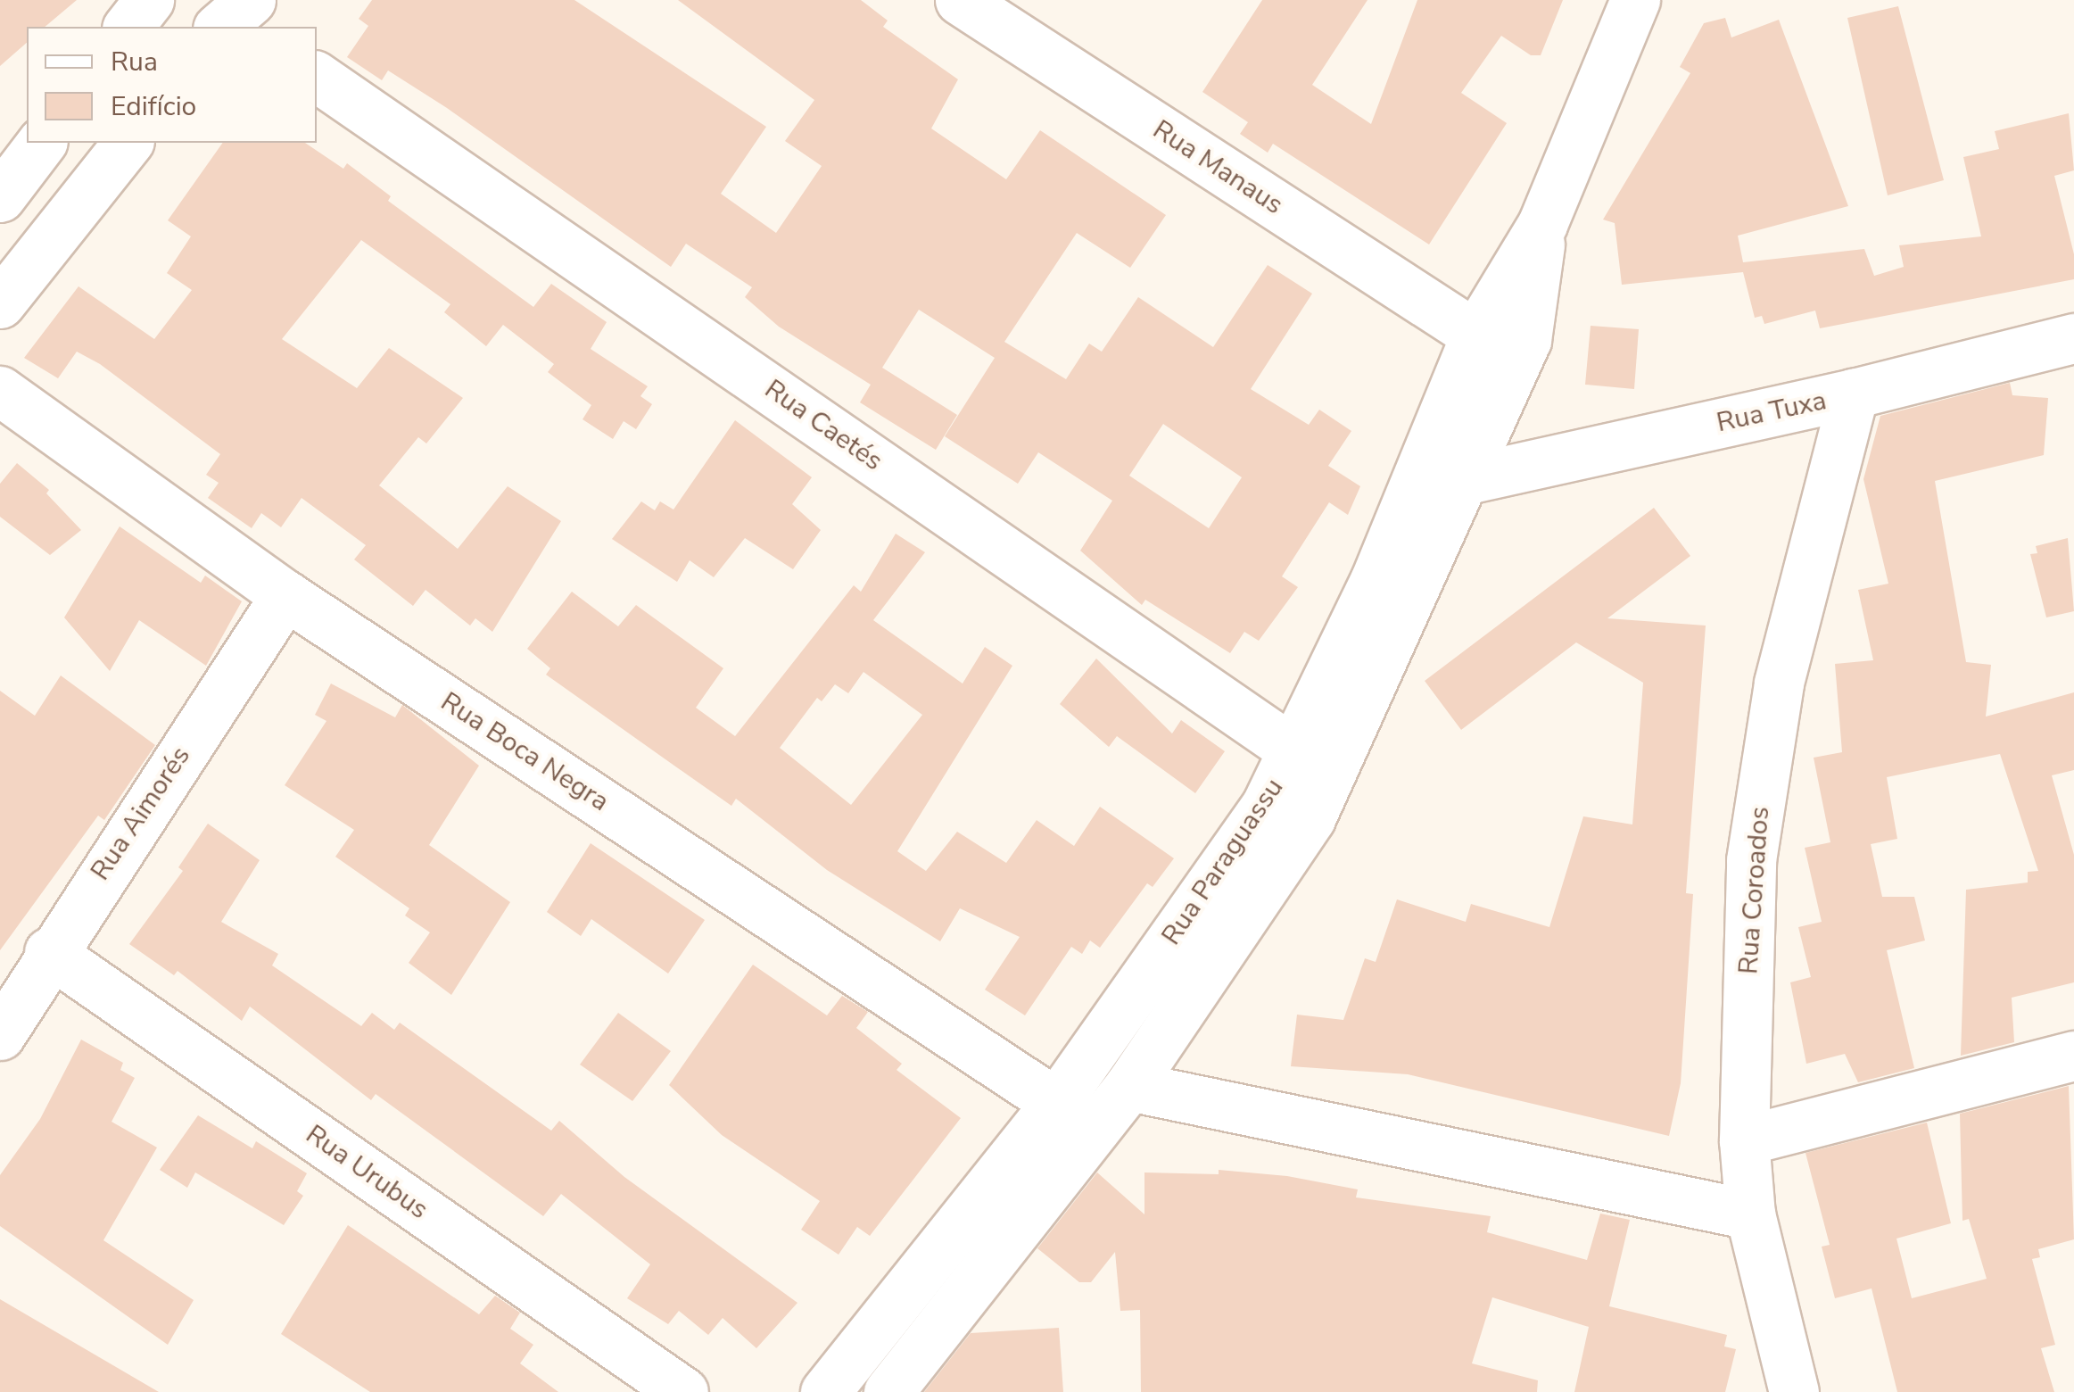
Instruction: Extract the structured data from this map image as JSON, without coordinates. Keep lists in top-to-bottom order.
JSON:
{
  "streets": {
    "street": [
      "Rua Manaus",
      "Rua Tuxa",
      "Rua Caetés",
      "Rua Boca Negra",
      "Rua Aimorés",
      "Rua Paraguassu",
      "Rua Coroados",
      "Rua Urubus"
    ]
  },
  "crossings": [
    ["Rua Manaus", "Rua Paraguassu"],
    ["Rua Tuxa", "Rua Paraguassu"],
    ["Rua Tuxa", "Rua Coroados"],
    ["Rua Caetés", "Rua Paraguassu"],
    ["Rua Boca Negra", "Rua Aimorés"],
    ["Rua Boca Negra", "Rua Paraguassu"],
    ["Rua Aimorés", "Rua Urubus"]
  ],
  "legend": ["Rua", "Edifício"]
}
